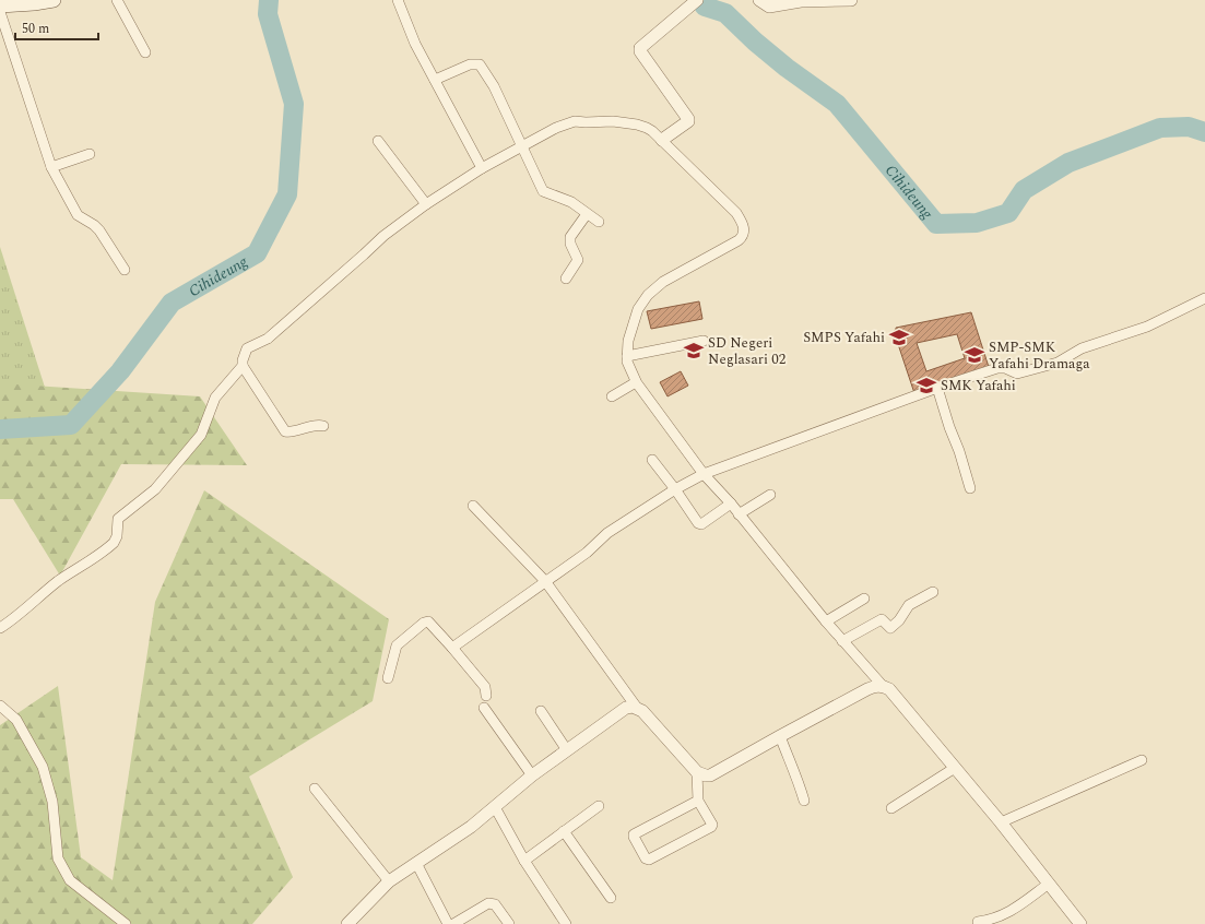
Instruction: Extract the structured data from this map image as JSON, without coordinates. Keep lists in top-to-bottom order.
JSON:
{
  "water": ["Cihideung"],
  "places": {
    "school or university": [
      "SMPS Yafahi",
      "SD Negeri Neglasari 02",
      "SMP-SMK Yafahi Dramaga",
      "SMK Yafahi"
    ]
  },
  "scale_bar": "50 m"
}
